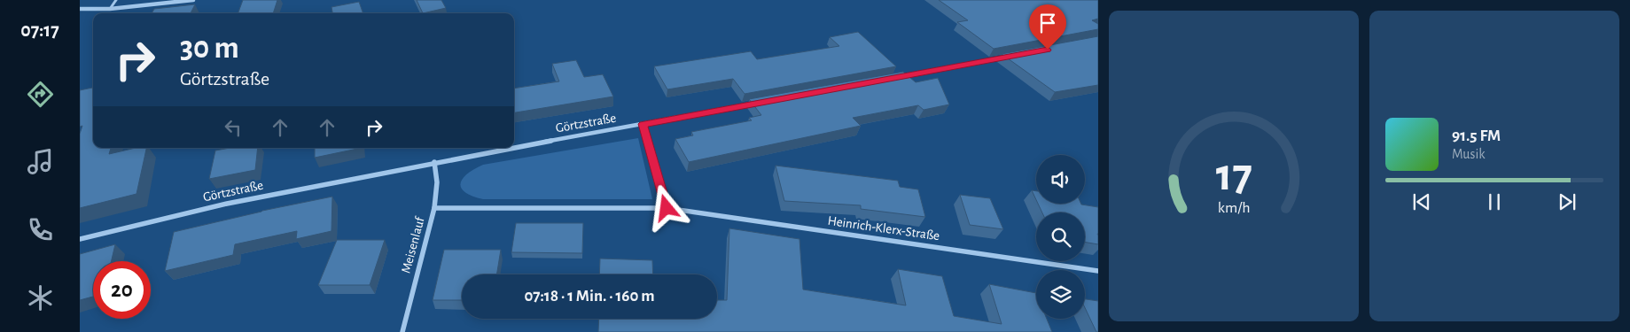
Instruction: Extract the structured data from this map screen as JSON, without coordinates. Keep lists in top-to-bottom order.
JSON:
{
  "streets": {
    "street": ["Görtzstraße", "Heinrich-Klerx-Straße", "Meisenlauf"]
  },
  "crossings": [
    ["Görtzstraße", "Meisenlauf"]
  ],
  "page": {
    "tabs": "07:17",
    "turn": ["30 m", "Görtzstraße"],
    "song": ["91.5 FM", "Musik"],
    "limit": "20",
    "trip": "07:18 · 1 Min. · 160 m",
    "gauge": ["17", "km/h"]
  }
}
